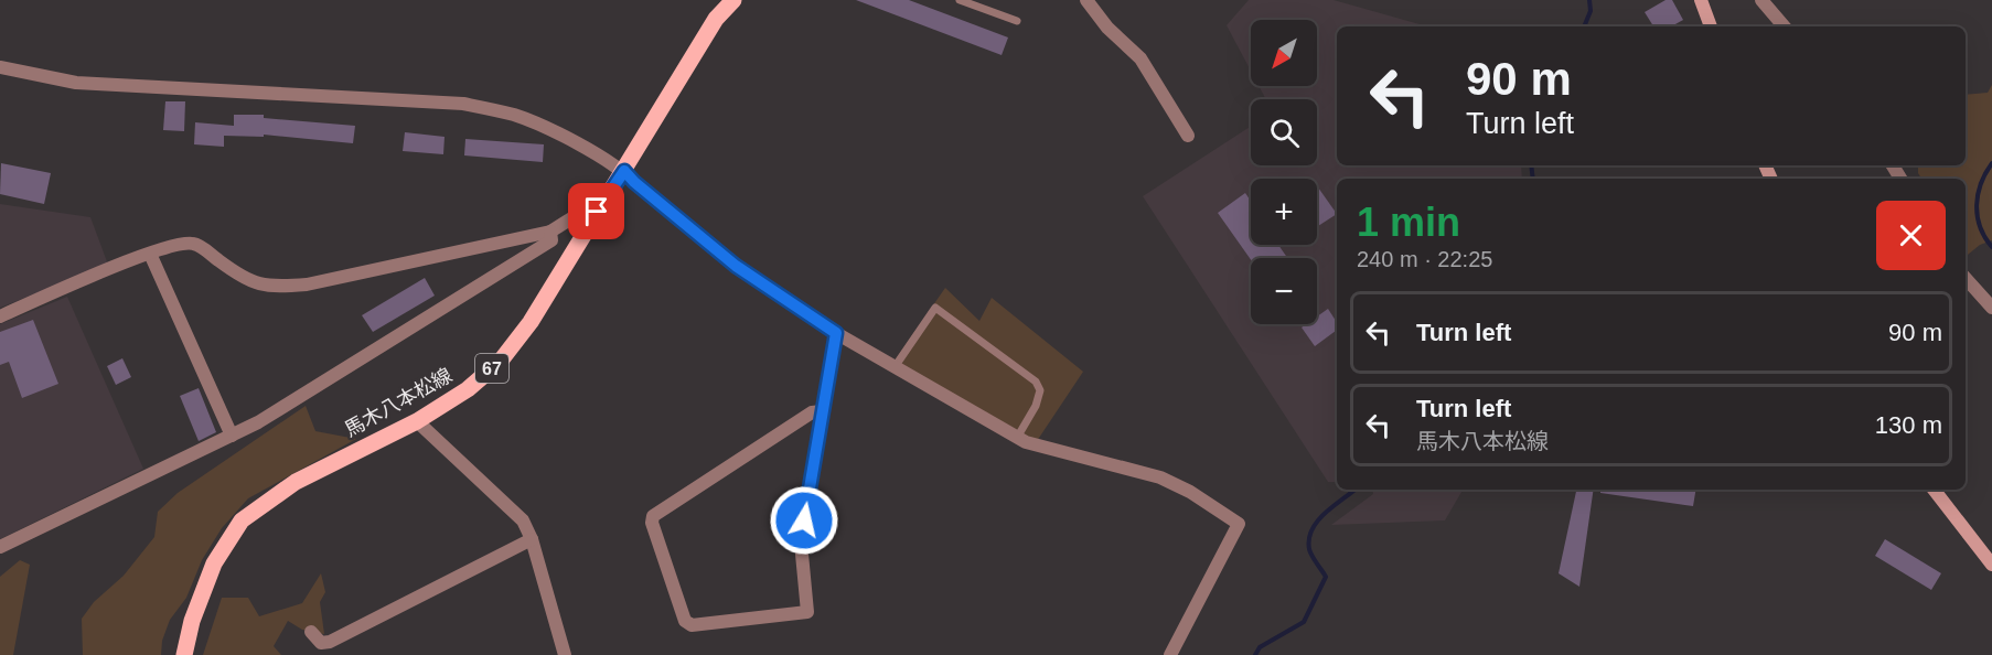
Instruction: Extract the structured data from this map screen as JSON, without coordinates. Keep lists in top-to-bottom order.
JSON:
{
  "streets": {
    "main road": ["67", "馬木八本松線"]
  },
  "north": "bottom left",
  "page": {
    "map_buttons": ["+", "−"],
    "turn": ["90 m", "Turn left"],
    "heading": ["1 min", "240 m · 22:25"],
    "list": [
      {
        "name": "Turn left",
        "value": "90 m"
      },
      {
        "name": "Turn left",
        "note": "馬木八本松線",
        "value": "130 m"
      }
    ]
  }
}
